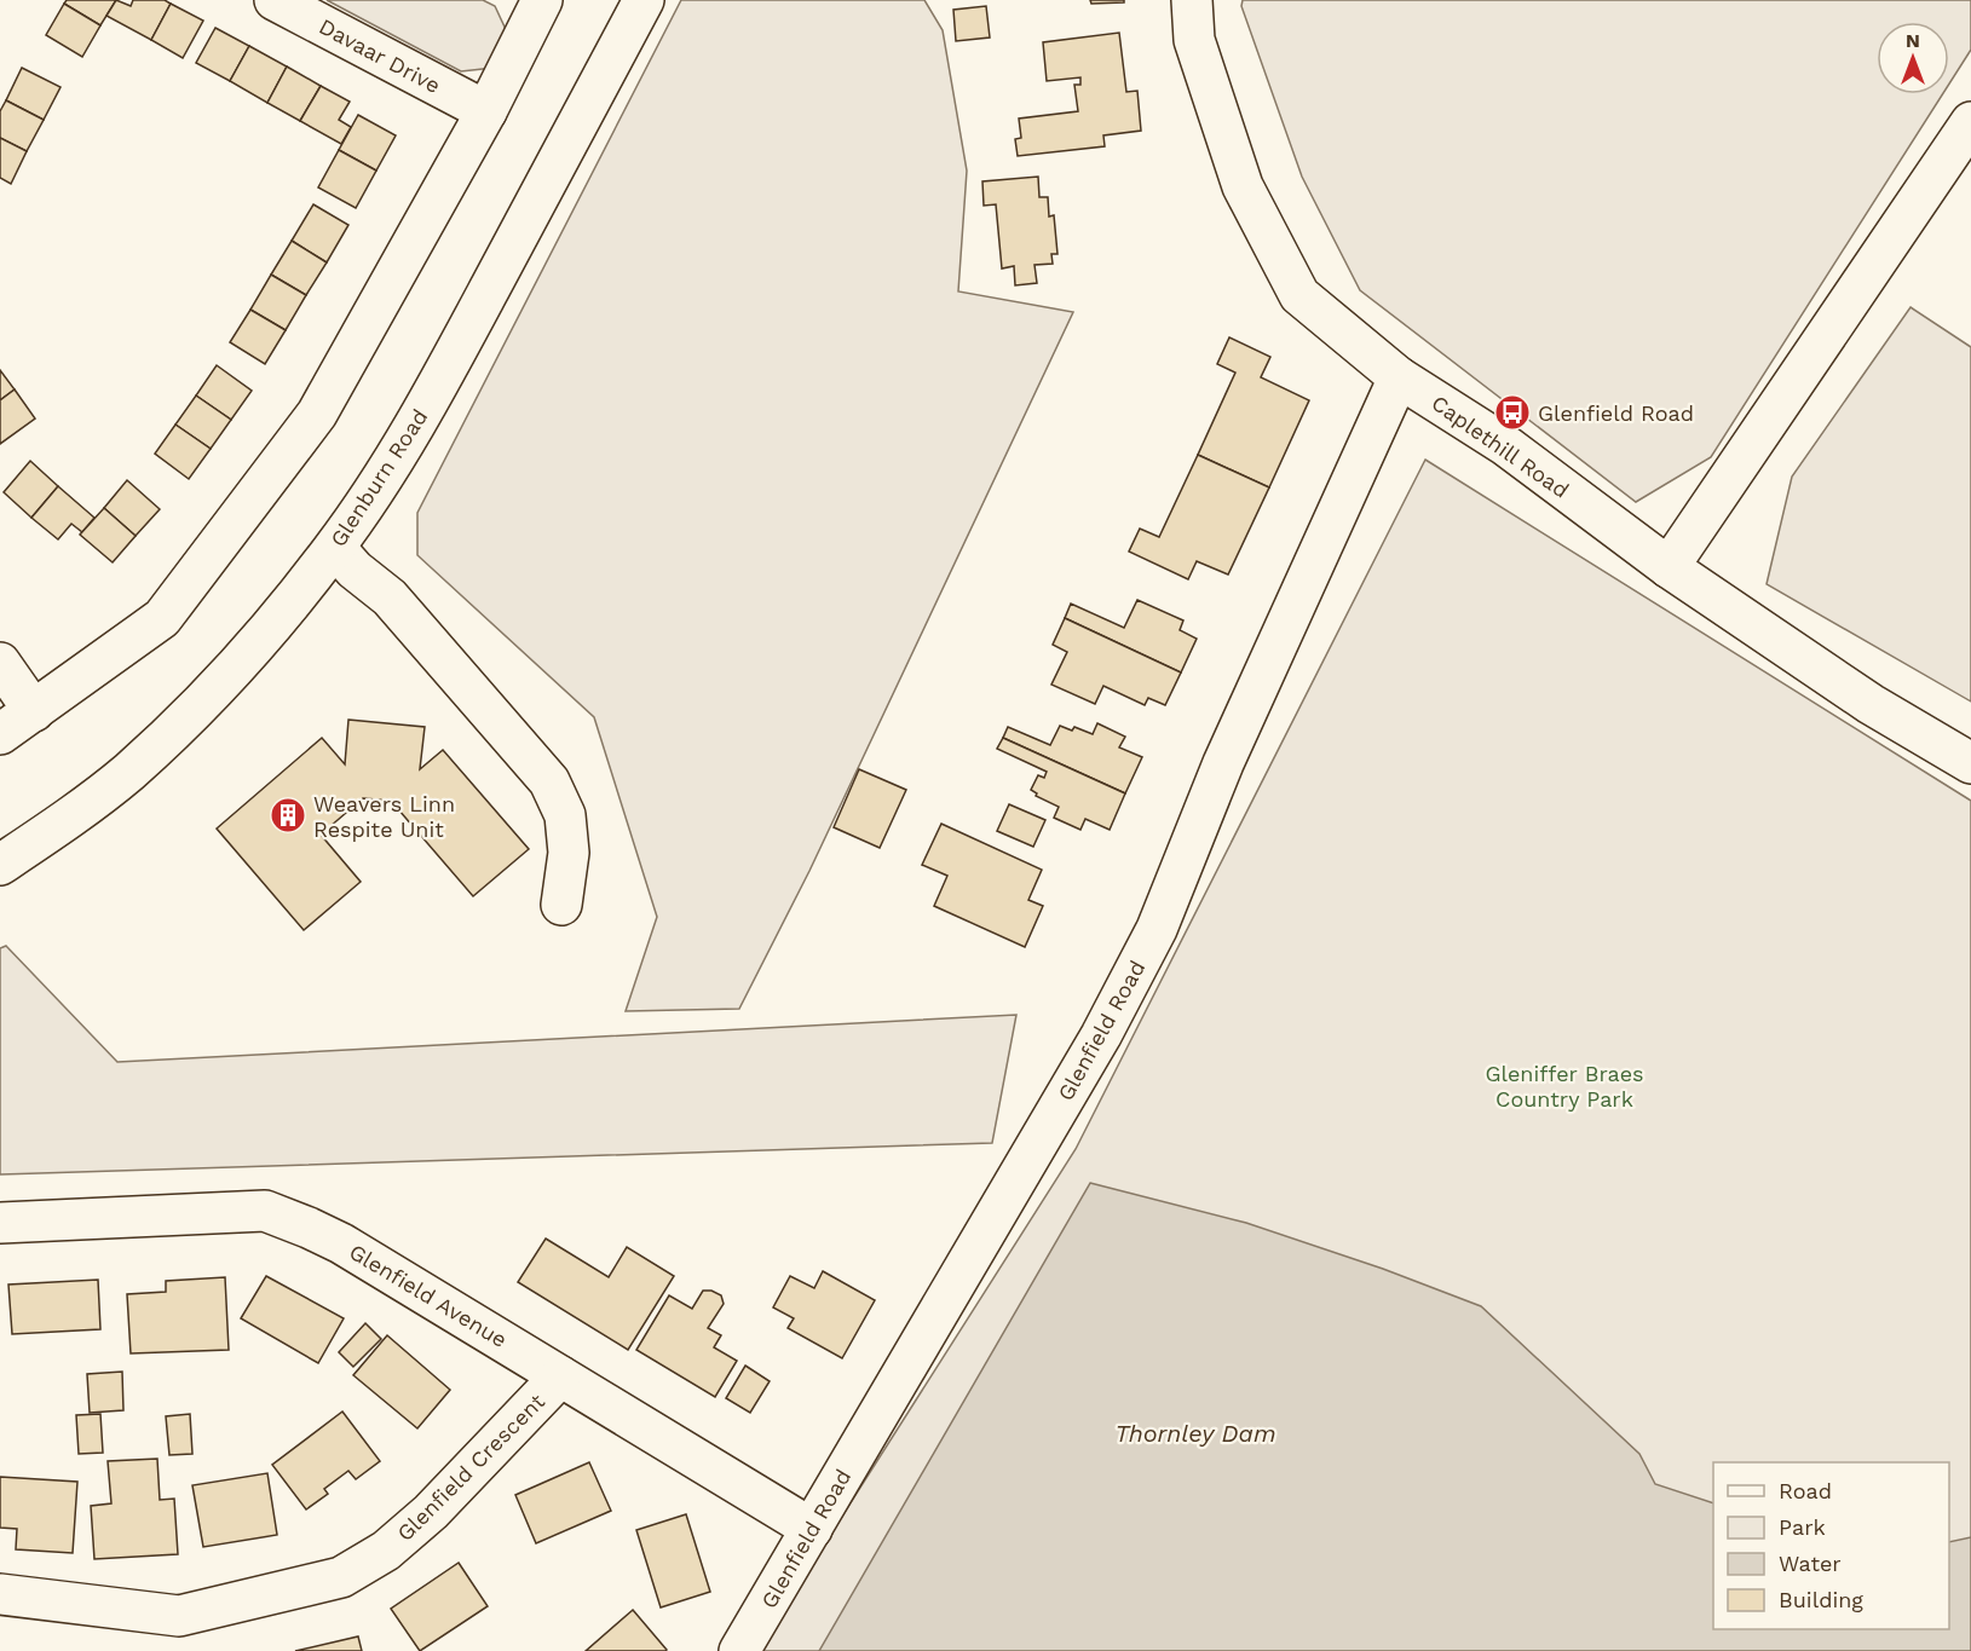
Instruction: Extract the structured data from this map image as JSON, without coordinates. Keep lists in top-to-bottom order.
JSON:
{
  "streets": {
    "street": [
      "Davaar Drive",
      "Caplethill Road",
      "Glenburn Road",
      "Glenfield Road",
      "Glenfield Avenue",
      "Glenfield Crescent"
    ]
  },
  "crossings": [
    ["Caplethill Road", "Glenfield Road"],
    ["Glenfield Road", "Glenfield Avenue"],
    ["Glenfield Avenue", "Glenfield Crescent"]
  ],
  "water": ["Thornley Dam"],
  "parks": ["Gleniffer Braes Country Park"],
  "places": {
    "bus stop": ["Glenfield Road"],
    "building": ["Weavers Linn Respite Unit"]
  },
  "legend": [
    "Road",
    "Park",
    "Water",
    "Building"
  ],
  "north": "top"
}
